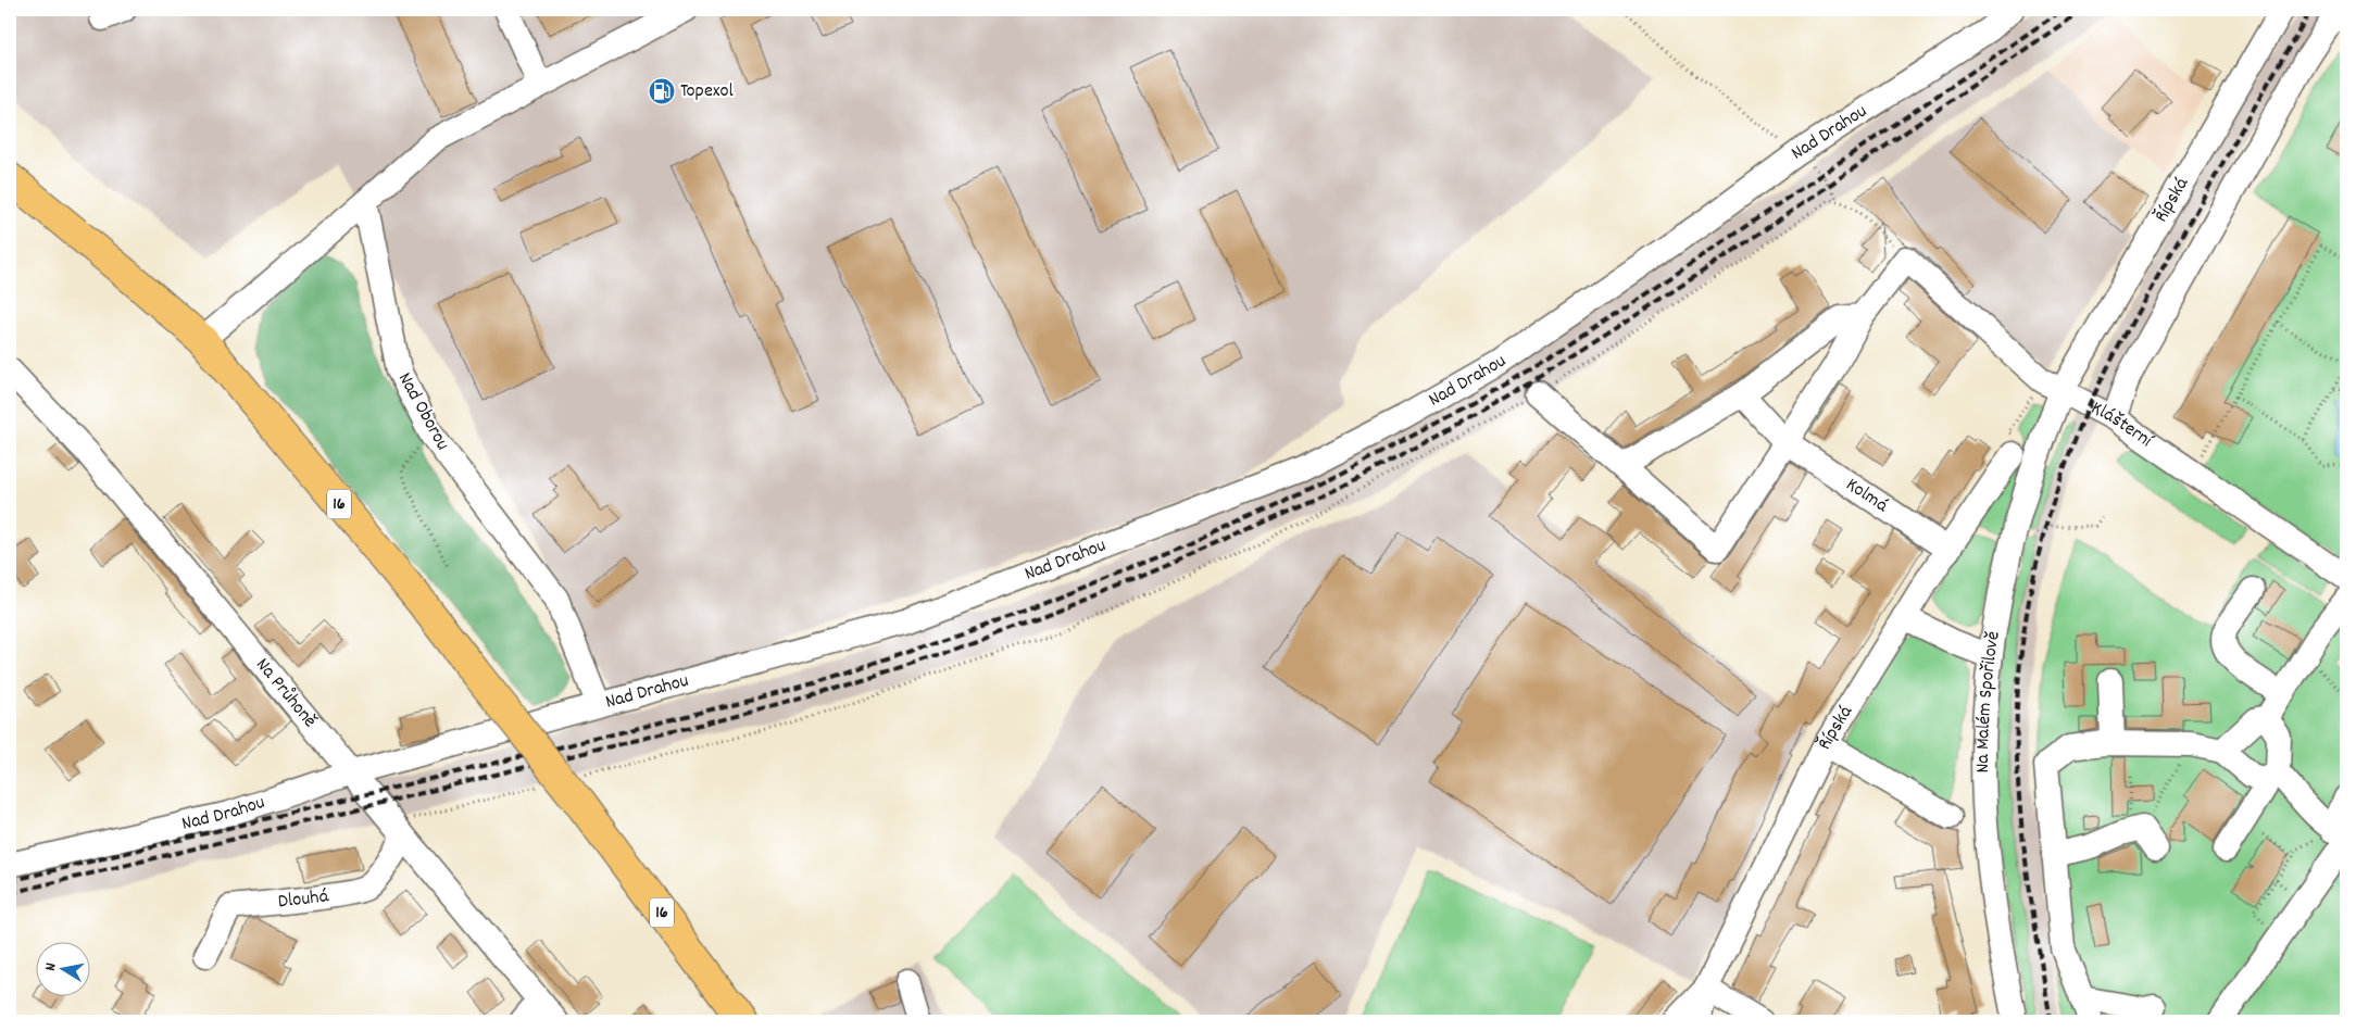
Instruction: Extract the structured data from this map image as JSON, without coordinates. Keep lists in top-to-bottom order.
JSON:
{
  "streets": {
    "main road": ["16"],
    "street": [
      "Nad Drahou",
      "Řípská",
      "Nad Oborou",
      "Klášterní",
      "Kolmá",
      "Na Průhoně",
      "Na Malém Spořilově",
      "Dlouhá"
    ]
  },
  "crossings": [
    ["Nad Drahou", "Nad Oborou"],
    ["Nad Drahou", "Na Průhoně"],
    ["Řípská", "Klášterní"],
    ["Řípská", "Kolmá"],
    ["Řípská", "Na Malém Spořilově"],
    ["Klášterní", "Na Malém Spořilově"],
    ["Na Průhoně", "Dlouhá"]
  ],
  "places": {
    "fuel station": ["Topexol"]
  },
  "north": "left"
}
